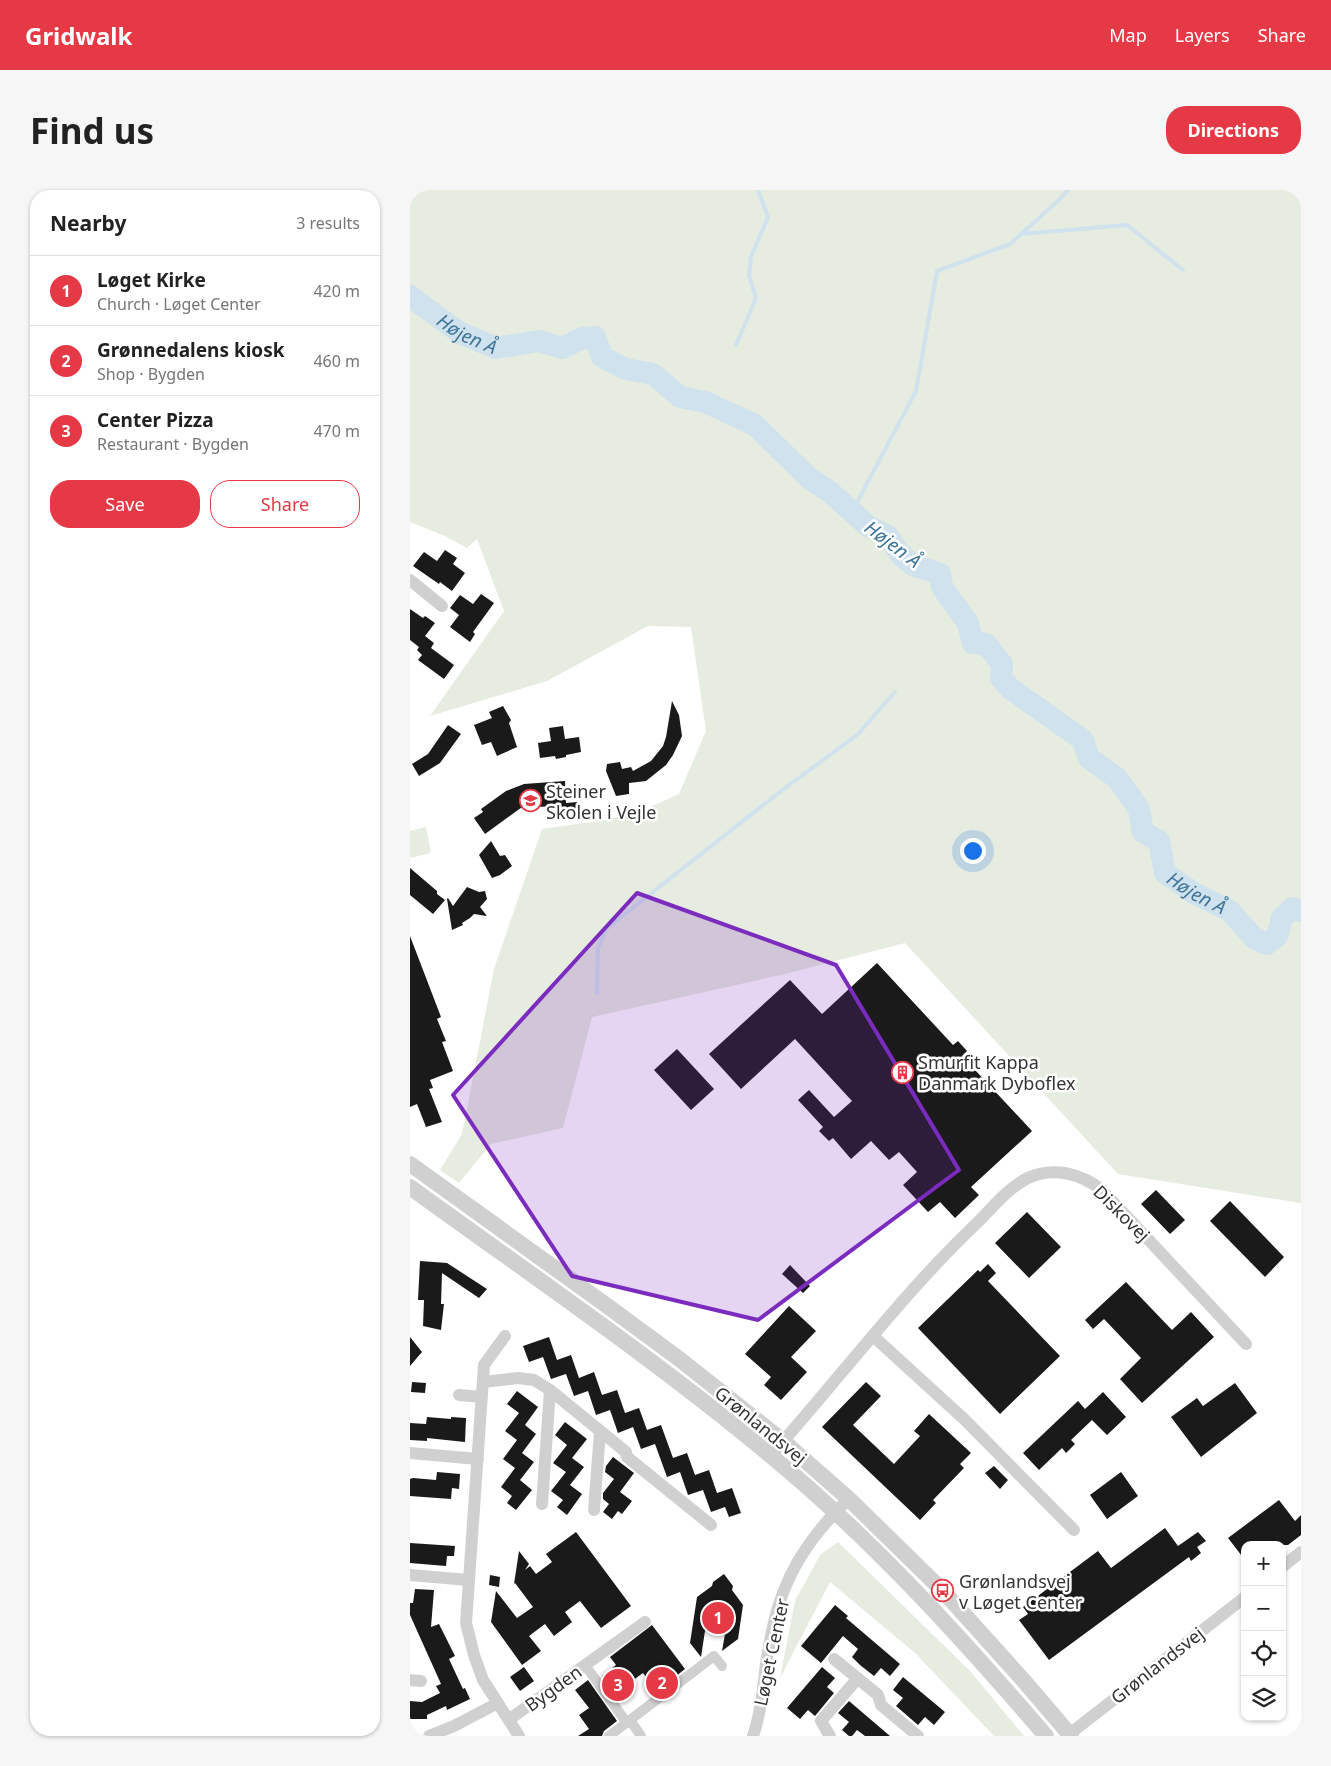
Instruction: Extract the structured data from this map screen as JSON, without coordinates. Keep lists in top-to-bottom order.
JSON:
{
  "streets": {
    "street": [
      "Diskovej",
      "Grønlandsvej",
      "Løget Center",
      "Bygden"
    ]
  },
  "crossings": [
    ["Diskovej", "Grønlandsvej"],
    ["Grønlandsvej", "Løget Center"]
  ],
  "water": ["Højen Å"],
  "places": {
    "school or university": ["Steiner Skolen i Vejle"],
    "building": ["Smurfit Kappa Danmark Dyboflex"],
    "bus stop": ["Grønlandsvej v Løget Center"]
  },
  "page": {
    "header": "Gridwalk",
    "nav": ["Map", "Layers", "Share"],
    "buttons": [
      "Directions",
      ["Save", "Share"]
    ],
    "title": "Find us",
    "heading": ["Nearby", "3 results"],
    "list": [
      {
        "mark": "1",
        "name": "Løget Kirke",
        "note": "Church · Løget Center",
        "value": "420 m"
      },
      {
        "mark": "2",
        "name": "Grønnedalens kiosk",
        "note": "Shop · Bygden",
        "value": "460 m"
      },
      {
        "mark": "3",
        "name": "Center Pizza",
        "note": "Restaurant · Bygden",
        "value": "470 m"
      }
    ],
    "map_buttons": ["+", "−"],
    "pins": ["1", "2", "3"]
  }
}
